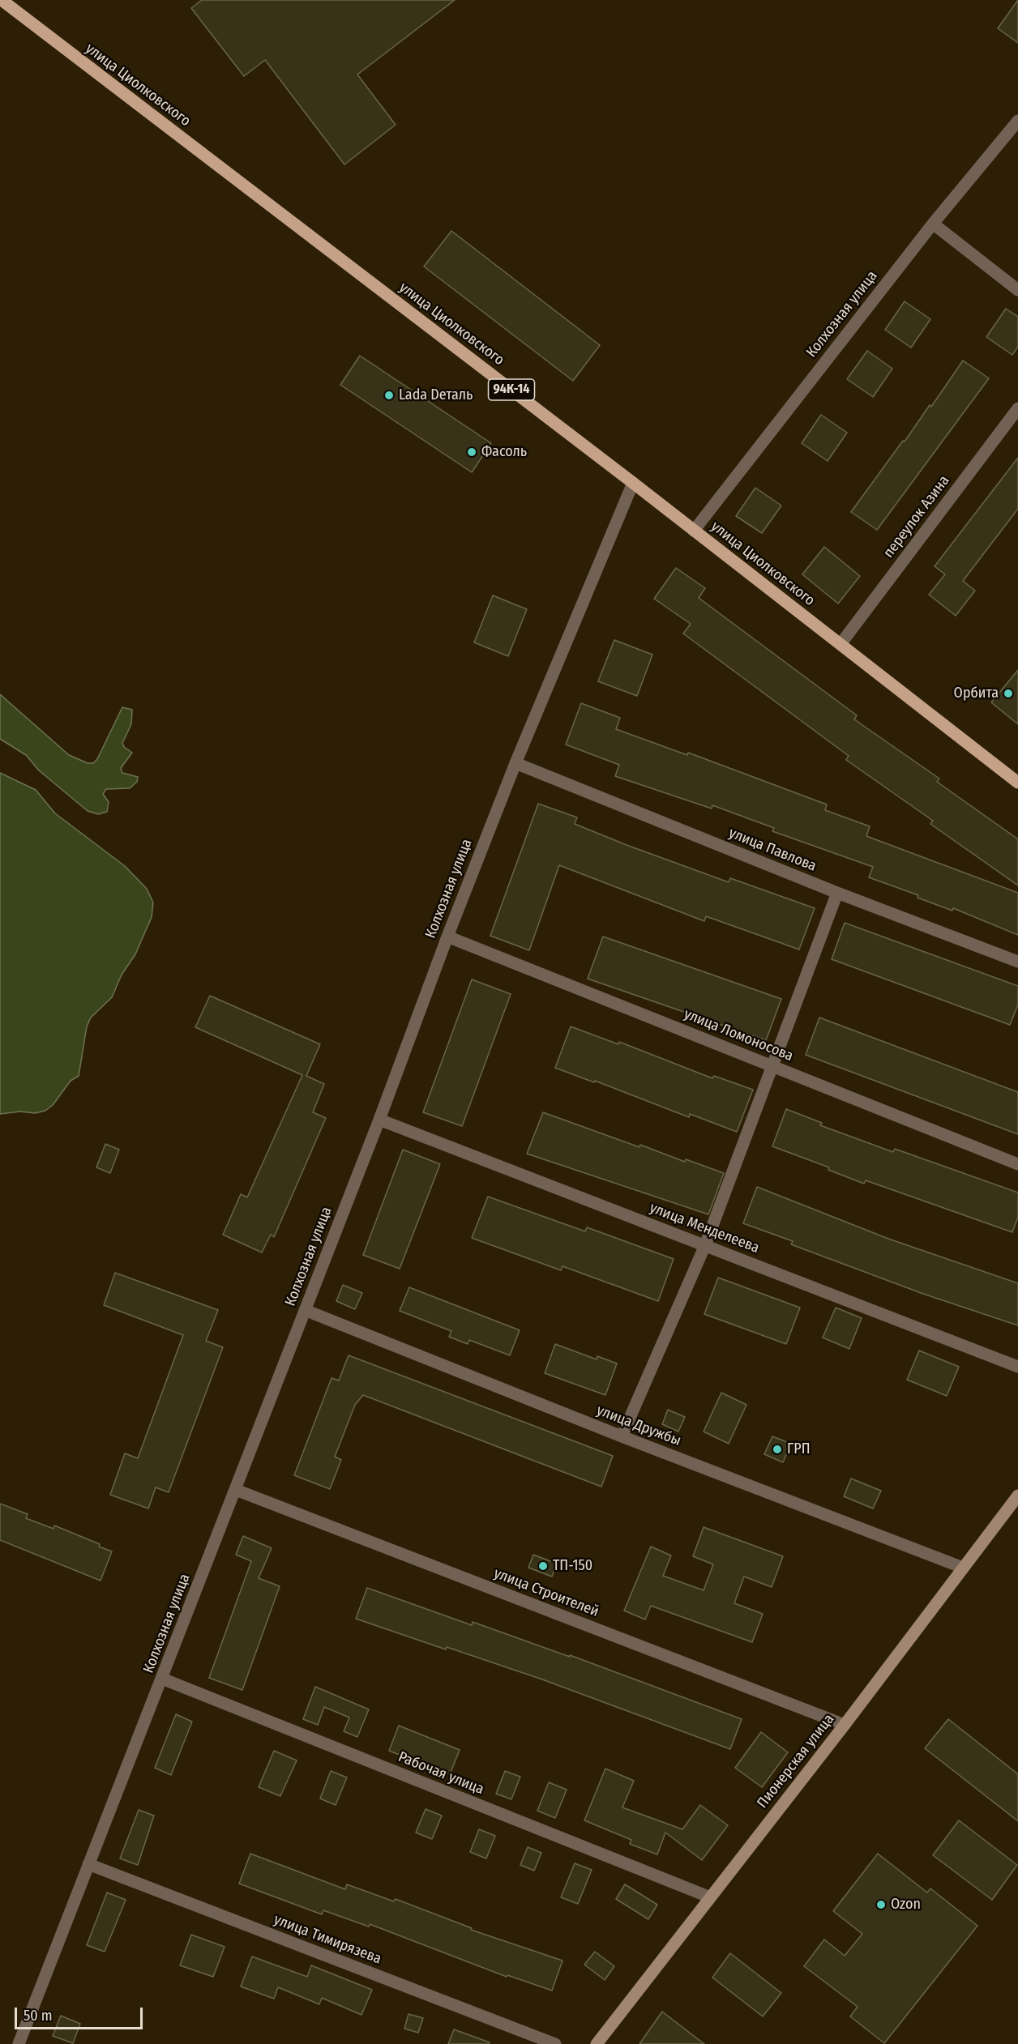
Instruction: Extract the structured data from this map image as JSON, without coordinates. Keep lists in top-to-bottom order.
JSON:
{
  "streets": {
    "main road": ["улица Циолковского", "94К-14"],
    "street": [
      "Колхозная улица",
      "переулок Азина",
      "улица Павлова",
      "улица Ломоносова",
      "улица Менделеева",
      "улица Дружбы",
      "улица Строителей",
      "Пионерская улица",
      "Рабочая улица",
      "улица Тимирязева"
    ]
  },
  "crossings": [
    ["улица Циолковского", "Колхозная улица"],
    ["улица Циолковского", "переулок Азина"],
    ["Колхозная улица", "улица Павлова"],
    ["Колхозная улица", "улица Ломоносова"],
    ["Колхозная улица", "улица Менделеева"],
    ["Колхозная улица", "улица Дружбы"],
    ["Колхозная улица", "улица Строителей"],
    ["Колхозная улица", "Рабочая улица"],
    ["Колхозная улица", "улица Тимирязева"],
    ["улица Дружбы", "Пионерская улица"],
    ["улица Строителей", "Пионерская улица"],
    ["Пионерская улица", "Рабочая улица"]
  ],
  "places": [
    "Lada Dеталь",
    "Фасоль",
    "Орбита",
    "ГРП",
    "ТП-150",
    "Ozon"
  ],
  "scale_bar": "50 m"
}
